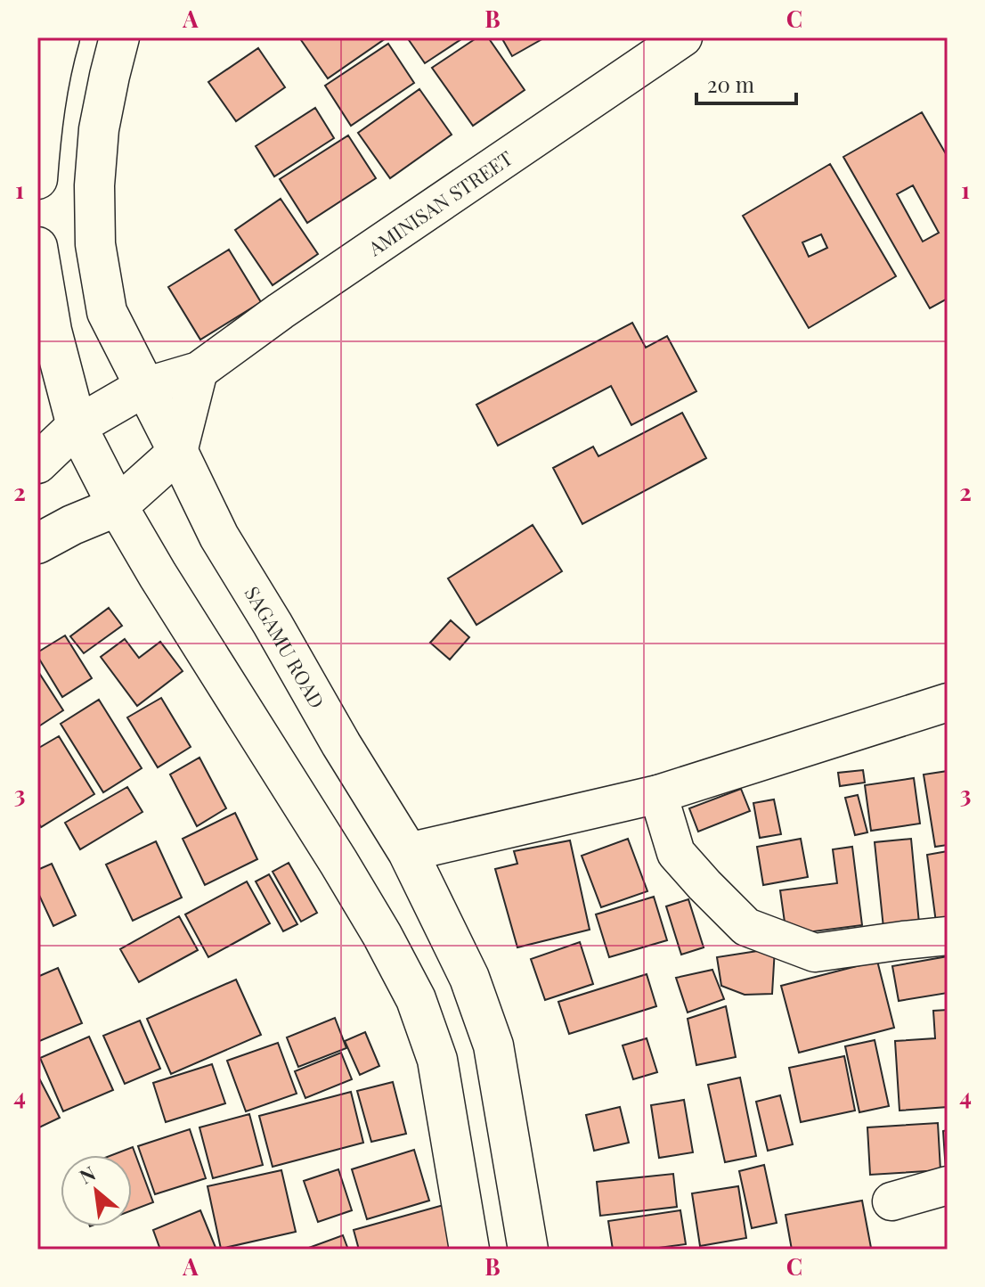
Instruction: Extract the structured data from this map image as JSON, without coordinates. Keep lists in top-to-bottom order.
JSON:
{
  "streets": {
    "main road": ["SAGAMU ROAD"],
    "street": ["AMINISAN STREET"]
  },
  "crossings": [
    ["AMINISAN STREET", "SAGAMU ROAD"]
  ],
  "scale_bar": "20 m",
  "north": "top left",
  "grid": {
    "columns": ["A", "B", "C"],
    "rows": [
      "1",
      "2",
      "3",
      "4"
    ]
  }
}
